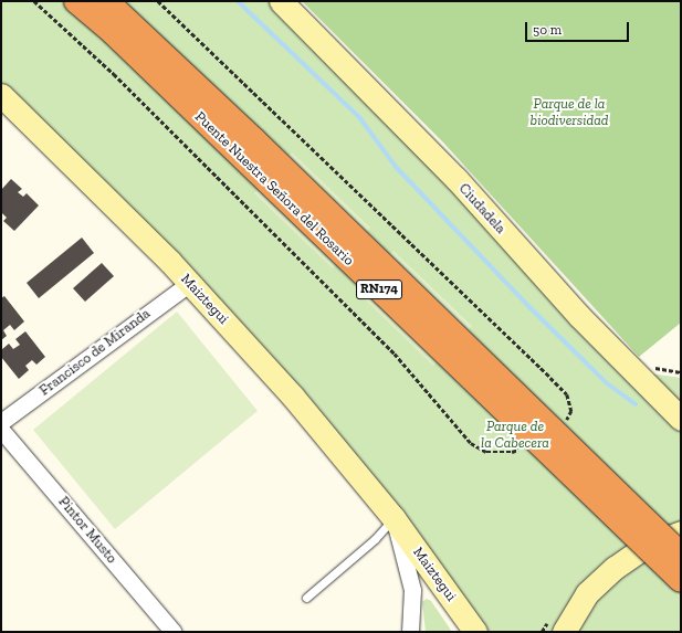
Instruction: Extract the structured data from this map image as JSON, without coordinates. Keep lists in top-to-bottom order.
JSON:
{
  "streets": {
    "highway": ["Puente Nuestra Señora del Rosario", "RN174"],
    "main road": ["Ciudadela", "Maiztegui"],
    "street": ["Francisco de Miranda", "Pintor Musto"]
  },
  "crossings": [
    ["Maiztegui", "Francisco de Miranda"]
  ],
  "parks": ["Parque de la biodiversidad", "Parque de la Cabecera"],
  "scale_bar": "50 m"
}
